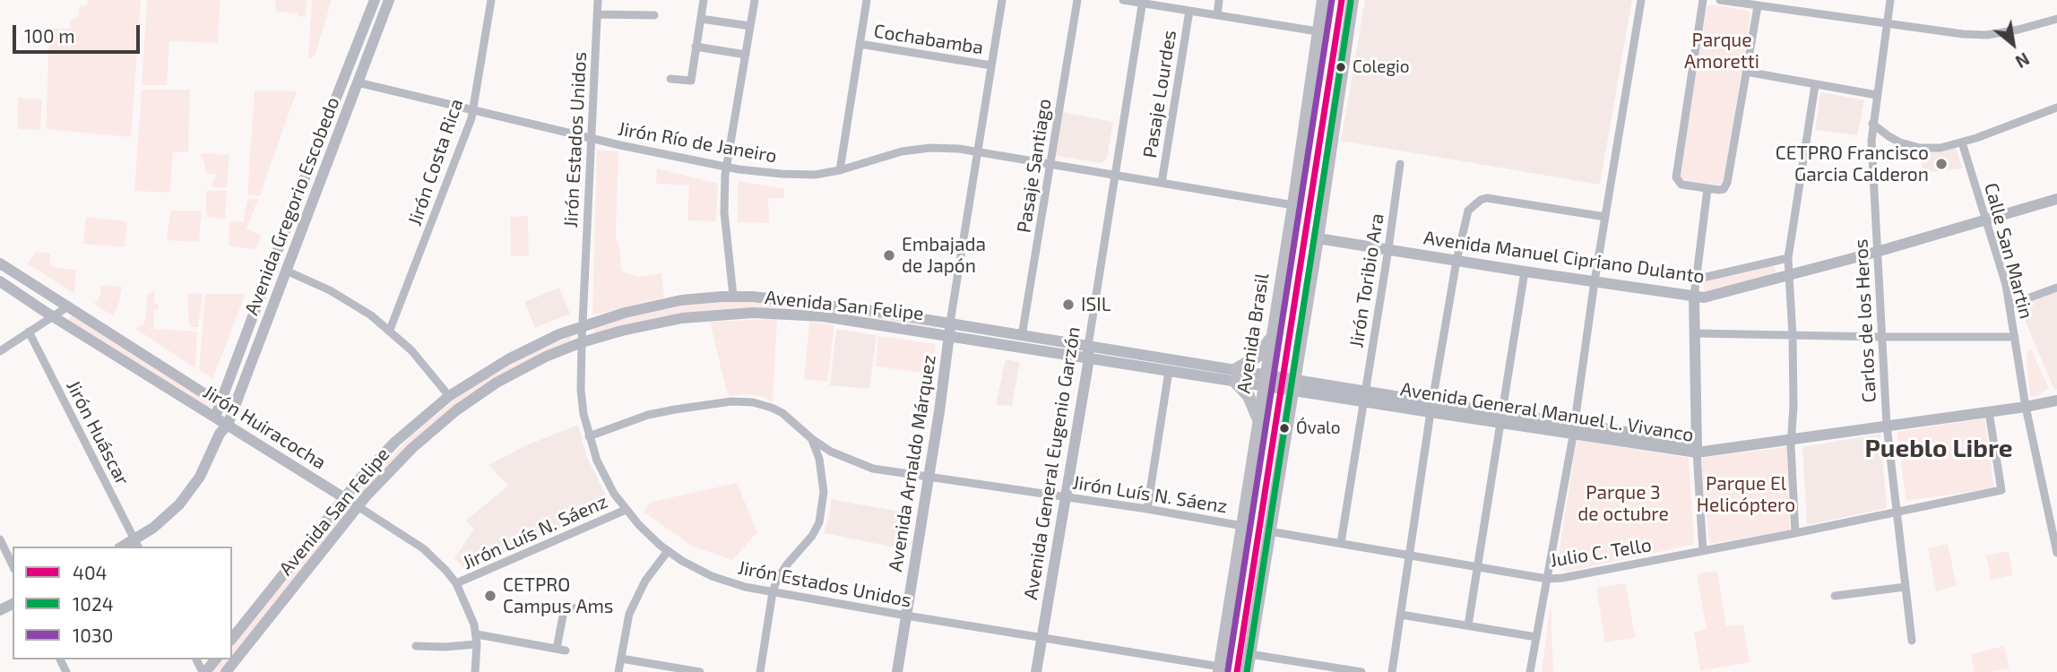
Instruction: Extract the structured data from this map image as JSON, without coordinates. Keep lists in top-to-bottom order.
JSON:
{
  "streets": {
    "main road": ["Avenida Brasil"],
    "street": [
      "Cochabamba",
      "Pasaje Lourdes",
      "Jirón Estados Unidos",
      "Jirón Río de Janeiro",
      "Jirón Costa Rica",
      "Pasaje Santiago",
      "Avenida Gregorio Escobedo",
      "Calle San Martin",
      "Avenida Manuel Cipriano Dulanto",
      "Jirón Toribio Ara",
      "Avenida San Felipe",
      "Carlos de los Heros",
      "Avenida General Manuel L. Vivanco",
      "Jirón Huiracocha",
      "Jirón Huáscar",
      "Avenida Arnaldo Márquez",
      "Avenida General Eugenio Garzón",
      "Jirón Luís N. Sáenz",
      "Julio C. Tello"
    ]
  },
  "crossings": [
    ["Cochabamba", "Avenida Arnaldo Márquez"],
    ["Pasaje Lourdes", "Jirón Río de Janeiro"],
    ["Jirón Estados Unidos", "Jirón Río de Janeiro"],
    ["Jirón Estados Unidos", "Avenida San Felipe"],
    ["Jirón Estados Unidos", "Avenida Brasil"],
    ["Jirón Estados Unidos", "Avenida Arnaldo Márquez"],
    ["Jirón Estados Unidos", "Avenida General Eugenio Garzón"],
    ["Jirón Estados Unidos", "Jirón Luís N. Sáenz"],
    ["Jirón Río de Janeiro", "Jirón Costa Rica"],
    ["Jirón Río de Janeiro", "Pasaje Santiago"],
    ["Jirón Río de Janeiro", "Avenida Gregorio Escobedo"],
    ["Jirón Río de Janeiro", "Avenida Brasil"],
    ["Jirón Río de Janeiro", "Avenida Arnaldo Márquez"],
    ["Jirón Río de Janeiro", "Avenida General Eugenio Garzón"],
    ["Pasaje Santiago", "Avenida San Felipe"],
    ["Avenida Gregorio Escobedo", "Jirón Huiracocha"],
    ["Avenida Gregorio Escobedo", "Jirón Huáscar"],
    ["Calle San Martin", "Avenida Manuel Cipriano Dulanto"],
    ["Calle San Martin", "Avenida General Manuel L. Vivanco"],
    ["Avenida Manuel Cipriano Dulanto", "Jirón Toribio Ara"],
    ["Avenida Manuel Cipriano Dulanto", "Carlos de los Heros"],
    ["Jirón Toribio Ara", "Avenida General Manuel L. Vivanco"],
    ["Jirón Toribio Ara", "Julio C. Tello"],
    ["Avenida San Felipe", "Avenida Brasil"],
    ["Avenida San Felipe", "Avenida General Manuel L. Vivanco"],
    ["Avenida San Felipe", "Jirón Huiracocha"],
    ["Avenida San Felipe", "Avenida Arnaldo Márquez"],
    ["Avenida San Felipe", "Avenida General Eugenio Garzón"],
    ["Carlos de los Heros", "Avenida General Manuel L. Vivanco"],
    ["Carlos de los Heros", "Julio C. Tello"],
    ["Avenida Brasil", "Jirón Luís N. Sáenz"],
    ["Avenida General Manuel L. Vivanco", "Julio C. Tello"],
    ["Jirón Huiracocha", "Jirón Luís N. Sáenz"],
    ["Avenida Arnaldo Márquez", "Jirón Luís N. Sáenz"],
    ["Avenida General Eugenio Garzón", "Jirón Luís N. Sáenz"]
  ],
  "districts": ["Pueblo Libre"],
  "parks": ["Parque Amoretti", "Parque El Helicóptero", "Parque 3 de octubre"],
  "places": [
    "Colegio",
    "CETPRO Francisco Garcia Calderon",
    "Embajada de Japón",
    "ISIL",
    "Óvalo",
    "CETPRO Campus Ams"
  ],
  "lines": ["transit line 404", "transit line 1030", "transit line 1024"],
  "legend": ["404", "1024", "1030"],
  "scale_bar": "100 m",
  "north": "bottom right"
}
